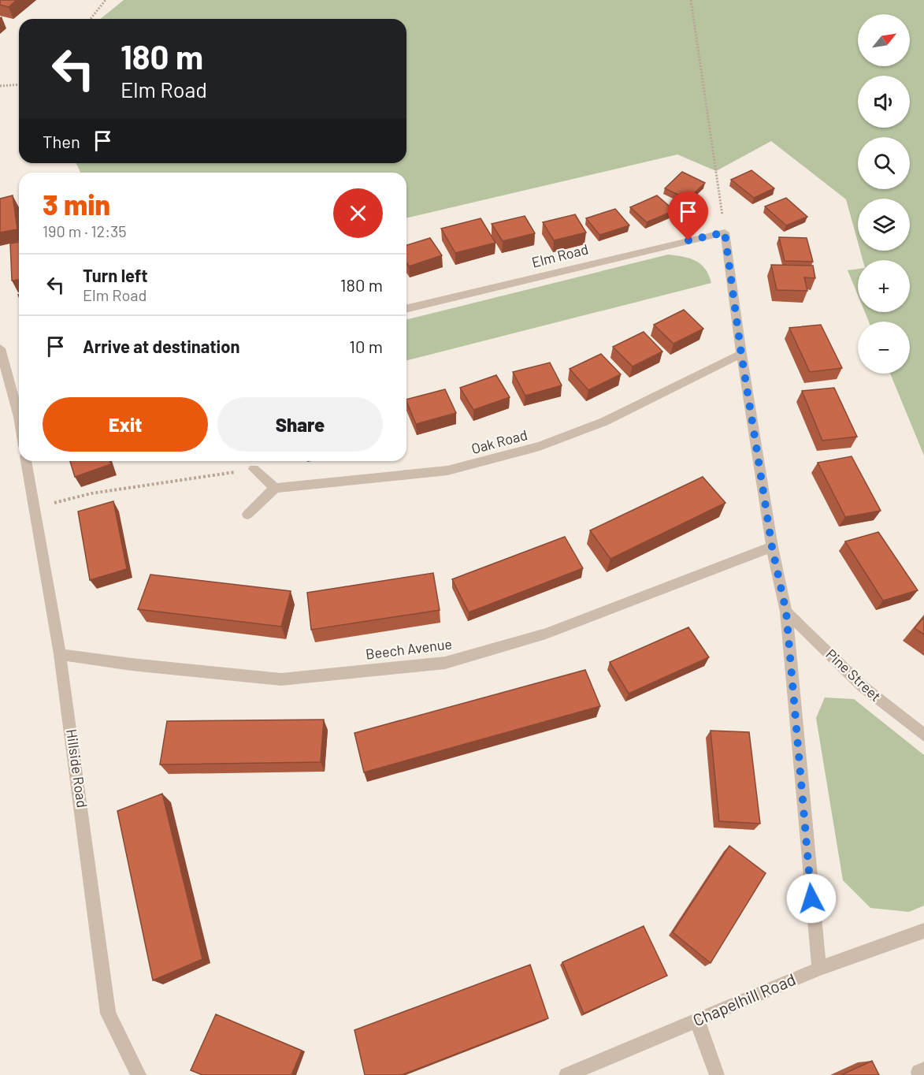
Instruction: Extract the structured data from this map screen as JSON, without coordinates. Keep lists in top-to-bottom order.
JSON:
{
  "streets": {
    "street": [
      "Elm Road",
      "Oak Road",
      "Beech Avenue",
      "Pine Street",
      "Hillside Road",
      "Chapelhill Road"
    ]
  },
  "crossings": [
    ["Beech Avenue", "Hillside Road"]
  ],
  "north": "top right",
  "page": {
    "map_buttons": ["+", "−"],
    "turn": ["180 m", "Elm Road"],
    "then": "Then",
    "heading": ["3 min", "190 m · 12:35"],
    "list": [
      {
        "name": "Turn left",
        "note": "Elm Road",
        "value": "180 m"
      },
      {
        "name": "Arrive at destination",
        "value": "10 m"
      }
    ],
    "buttons": ["Exit", "Share"]
  }
}
